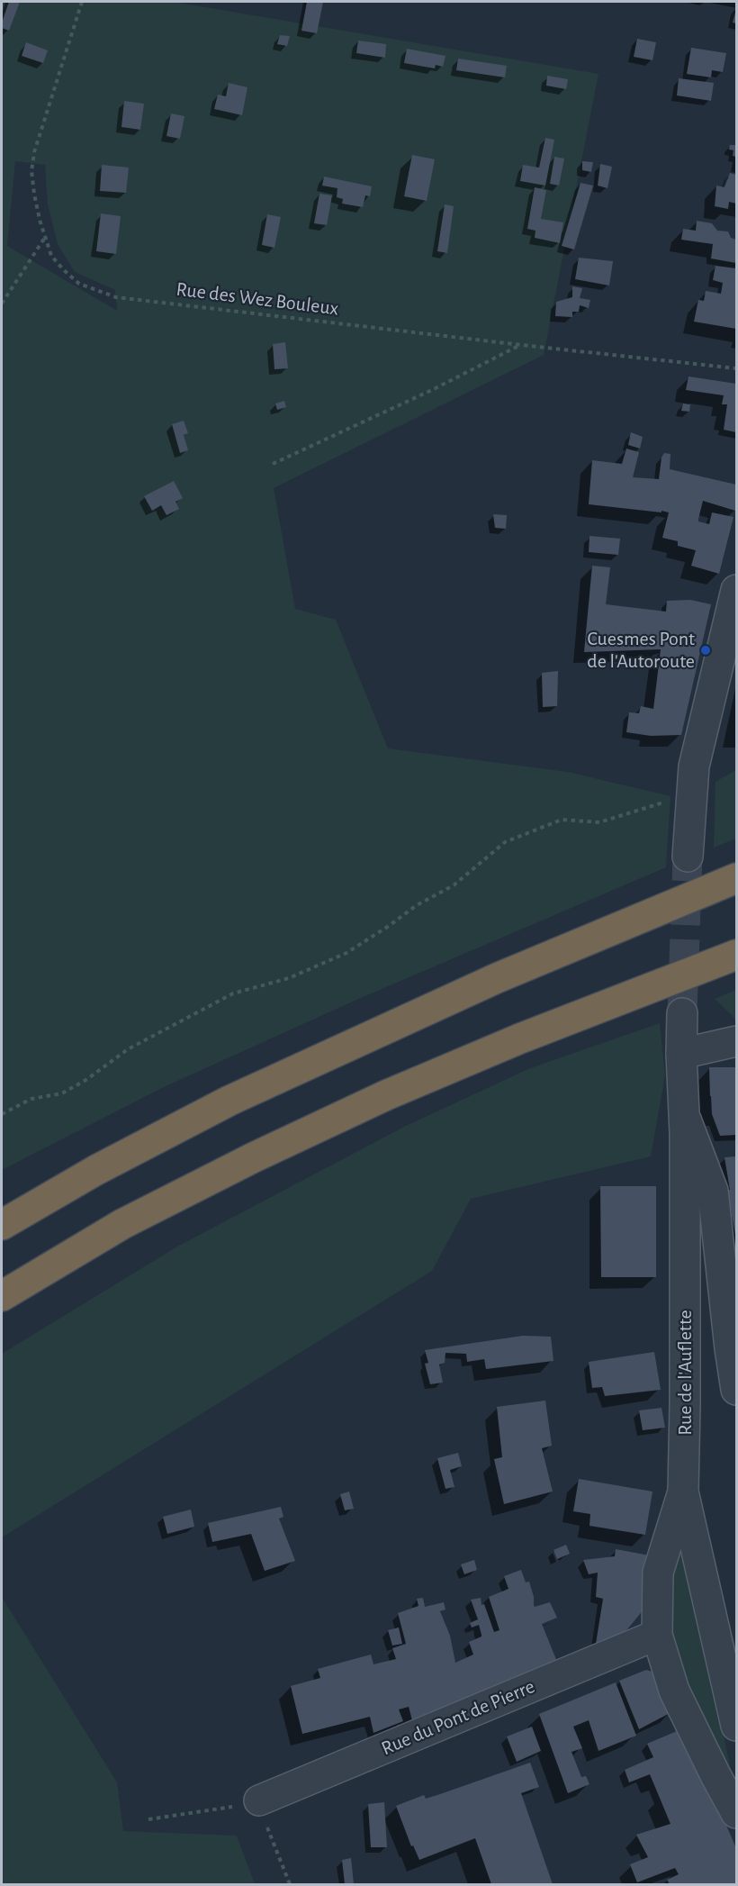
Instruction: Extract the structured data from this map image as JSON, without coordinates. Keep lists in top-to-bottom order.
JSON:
{
  "streets": {
    "street": ["Rue de l'Auflette", "Rue du Pont de Pierre"],
    "path": ["Rue des Wez Bouleux"]
  },
  "places": ["Cuesmes Pont de l'Autoroute"]
}
